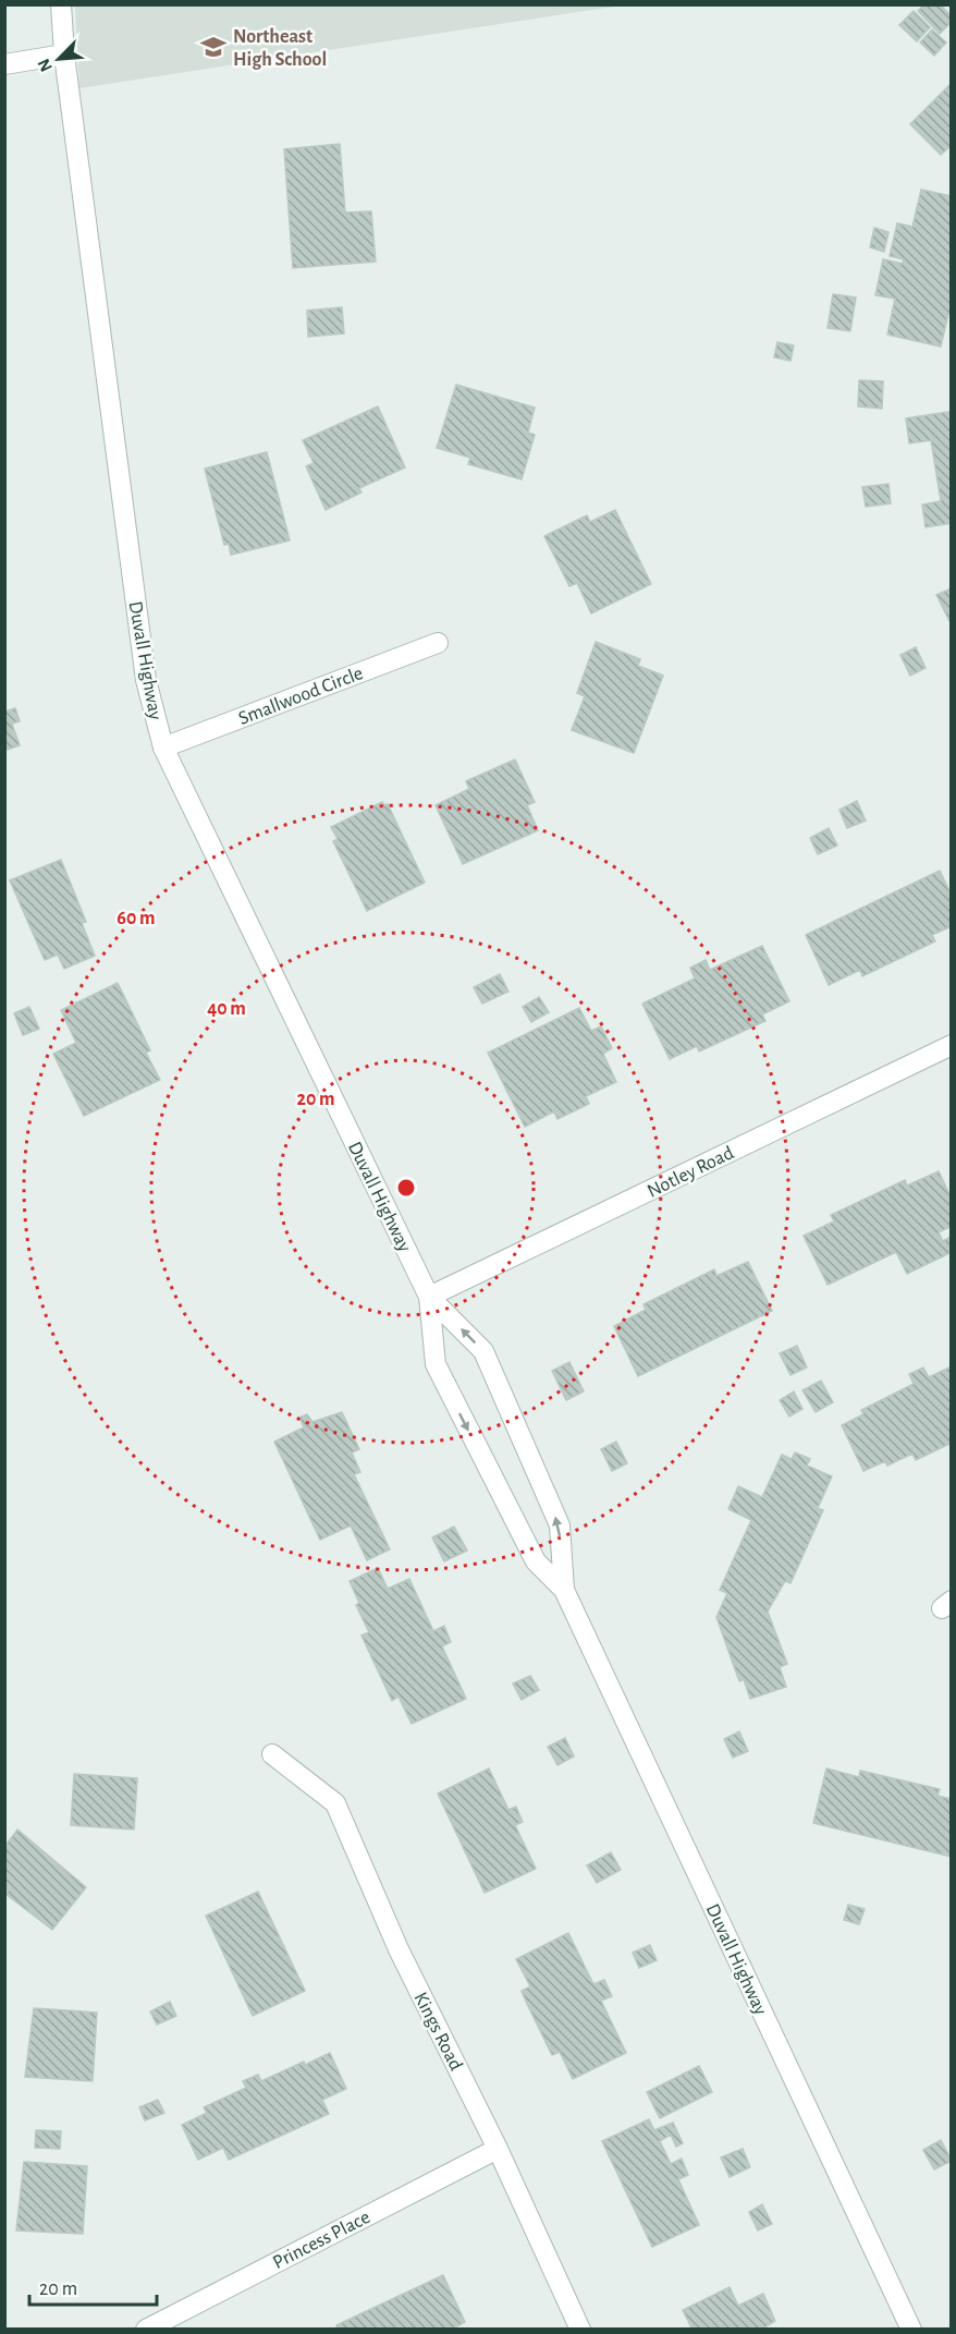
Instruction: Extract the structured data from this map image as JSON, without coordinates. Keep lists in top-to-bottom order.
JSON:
{
  "streets": {
    "street": [
      "Duvall Highway",
      "Smallwood Circle",
      "Notley Road",
      "Kings Road",
      "Princess Place"
    ]
  },
  "crossings": [
    ["Duvall Highway", "Smallwood Circle"],
    ["Duvall Highway", "Notley Road"],
    ["Kings Road", "Princess Place"]
  ],
  "places": {
    "school or university": ["Northeast High School"]
  },
  "scale_bar": "20 m",
  "north": "bottom left",
  "rings": ["60 m", "40 m", "20 m"]
}
